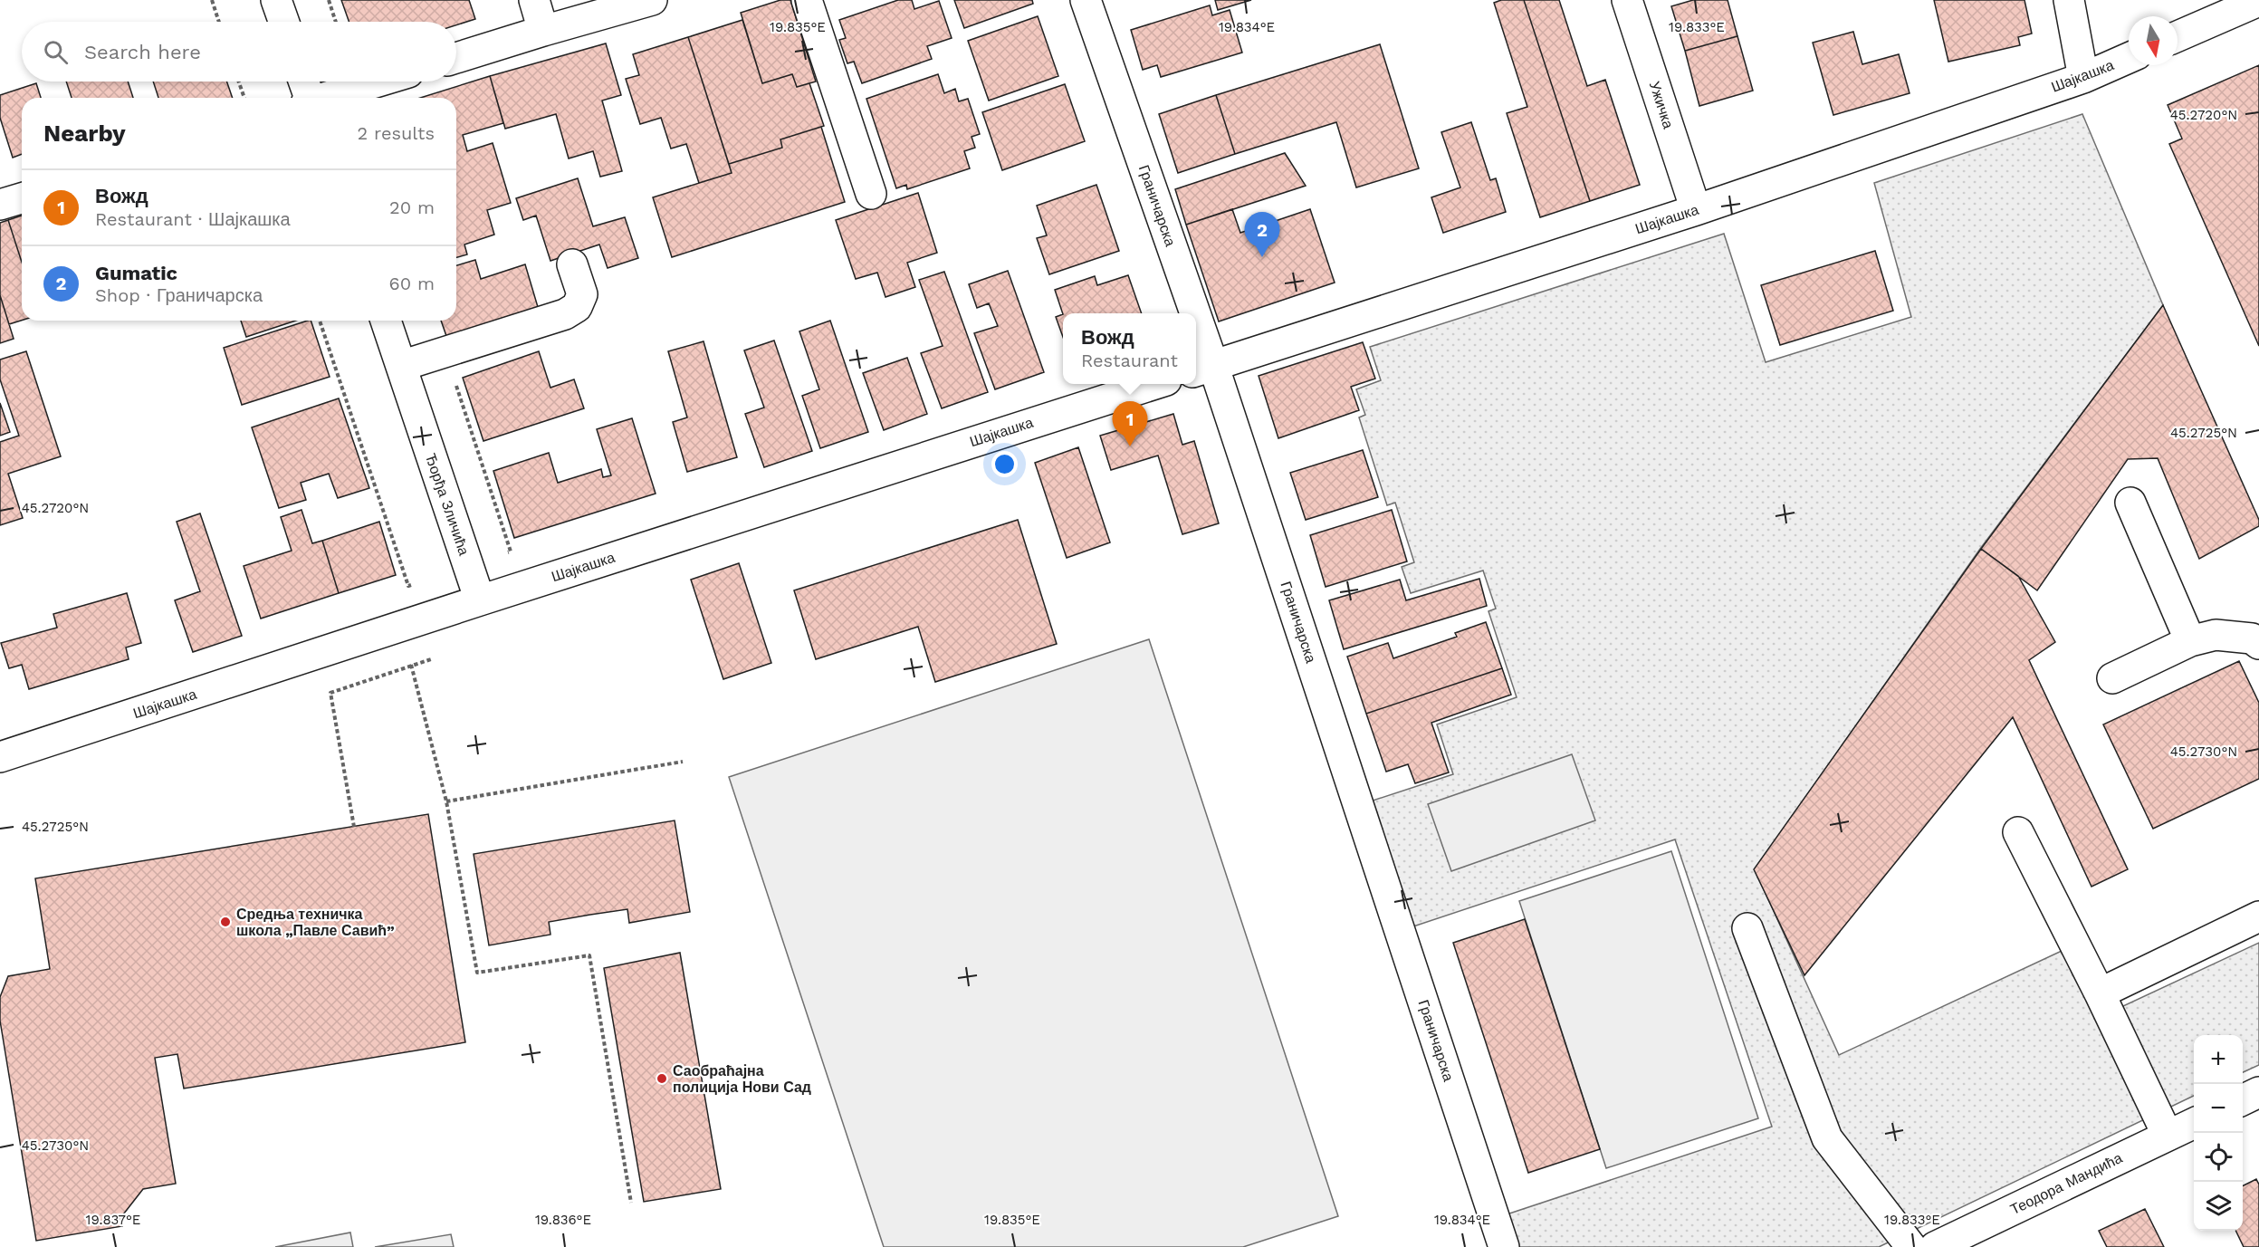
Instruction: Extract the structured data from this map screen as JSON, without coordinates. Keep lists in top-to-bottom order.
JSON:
{
  "streets": {
    "street": [
      "Шајкашка",
      "Ужичка",
      "Граничарска",
      "Ђорђа Зличића",
      "Теодора Мандића"
    ]
  },
  "crossings": [
    ["Шајкашка", "Ужичка"],
    ["Шајкашка", "Граничарска"],
    ["Шајкашка", "Ђорђа Зличића"]
  ],
  "places": ["Средња техничка школа „Павле Савић”", "Саобраћајна полиција Нови Сад"],
  "north": "bottom",
  "page": {
    "search": "Search here",
    "heading": ["Nearby", "2 results"],
    "list": [
      {
        "mark": "1",
        "name": "Вожд",
        "note": "Restaurant · Шајкашка",
        "value": "20 m"
      },
      {
        "mark": "2",
        "name": "Gumatic",
        "note": "Shop · Граничарска",
        "value": "60 m"
      }
    ],
    "pins": ["2", "1"],
    "popup": ["Вожд", "Restaurant"],
    "map_buttons": ["+", "−"]
  },
  "coordinates": [
    "19.835°E",
    "19.833°E",
    "19.834°E",
    "45.2720°N",
    "45.2725°N",
    "45.2730°N",
    "19.837°E",
    "19.836°E"
  ]
}
